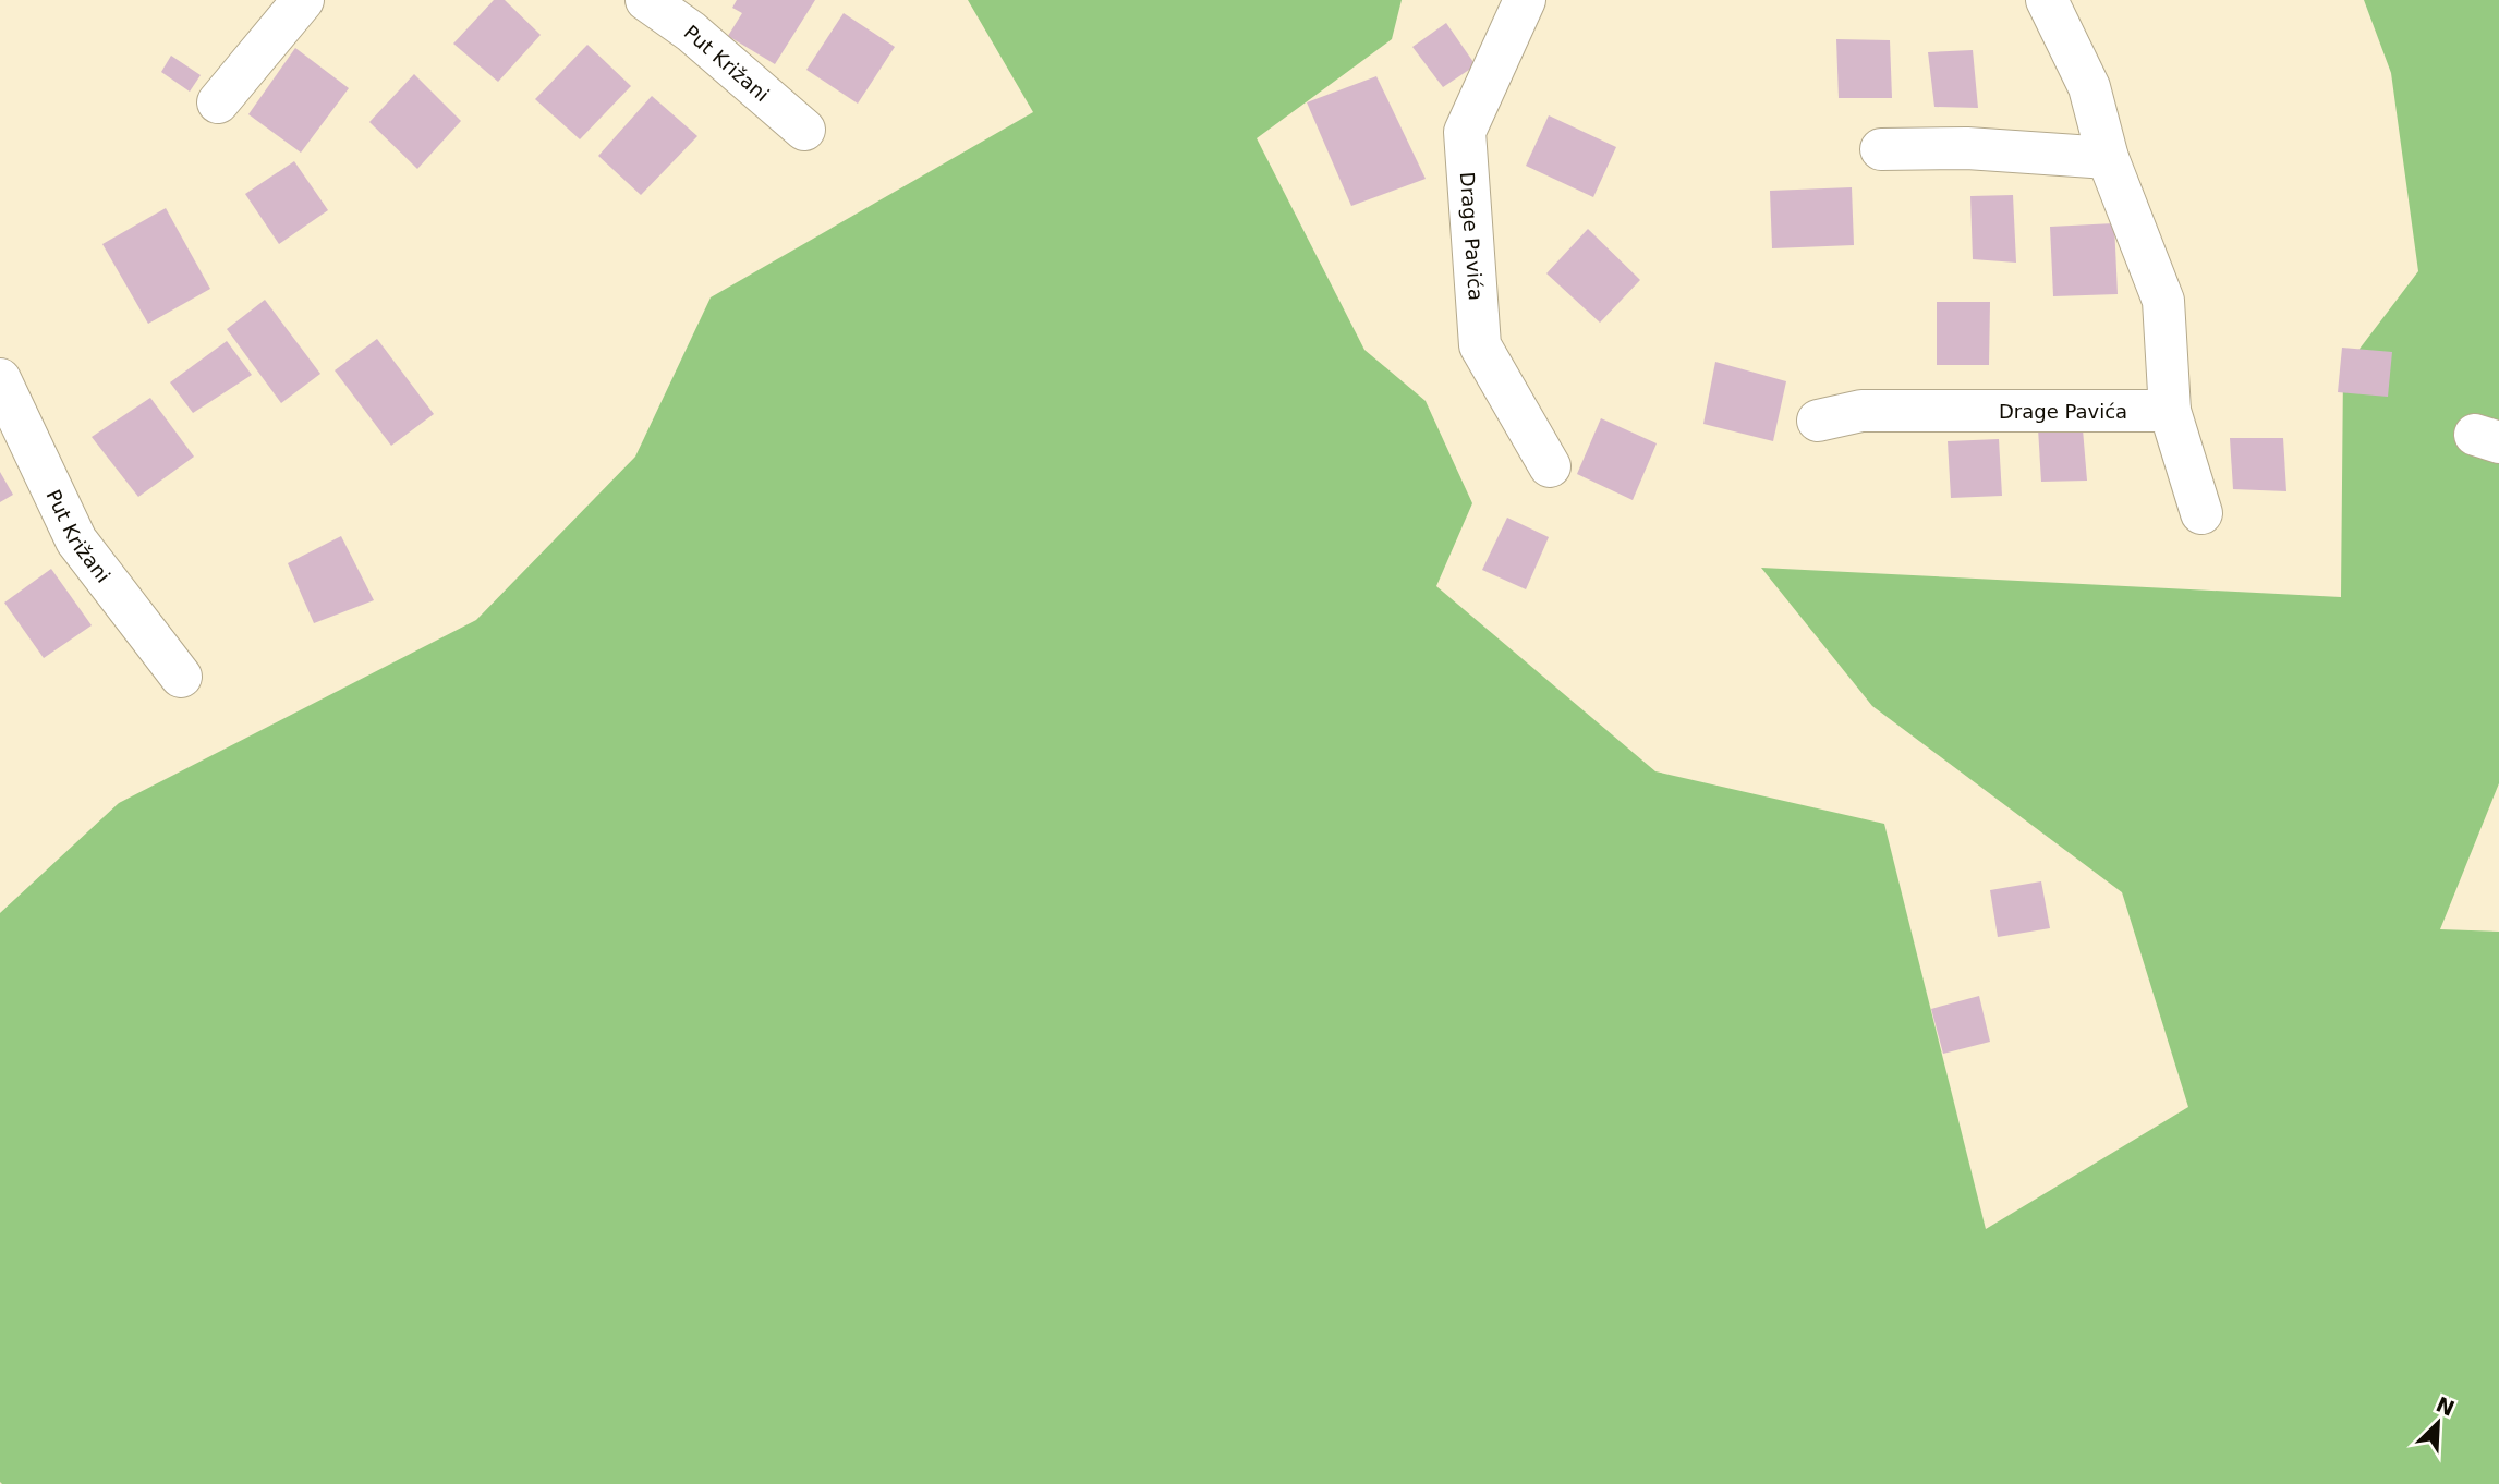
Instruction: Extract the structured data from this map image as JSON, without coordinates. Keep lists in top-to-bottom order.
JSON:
{
  "streets": {
    "street": ["Put Križani", "Drage Pavića"]
  },
  "north": "top right"
}
